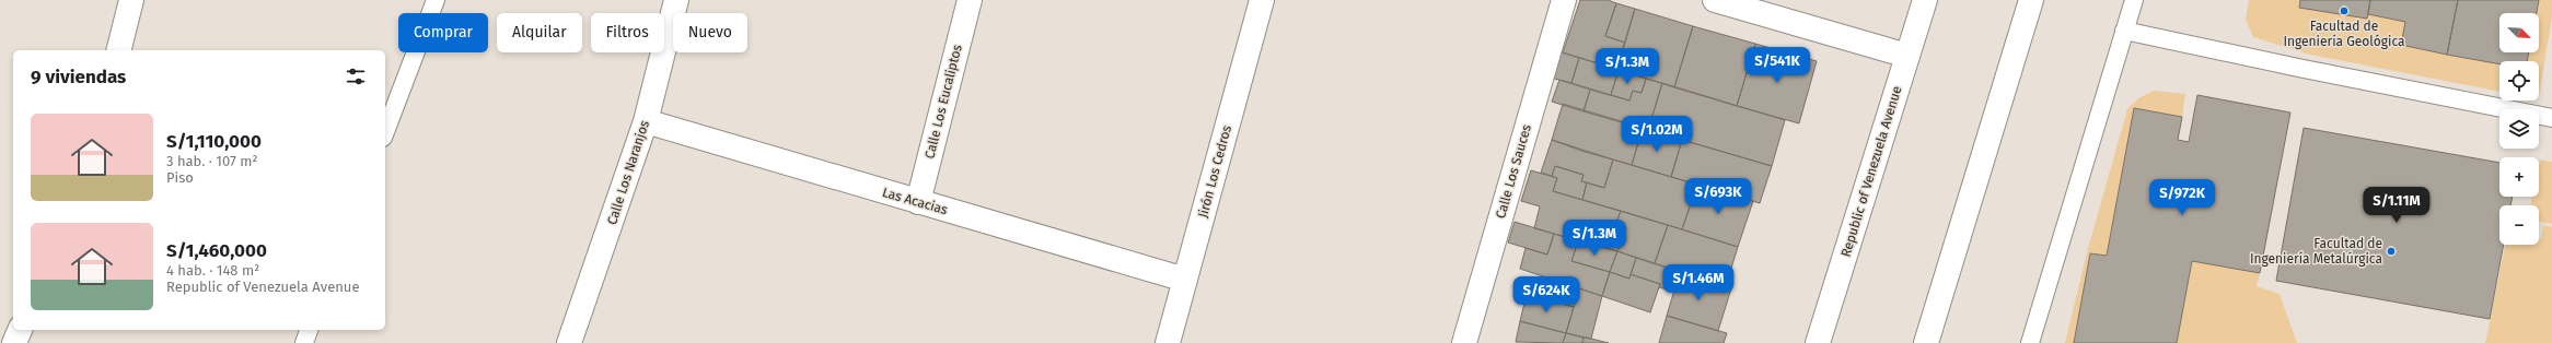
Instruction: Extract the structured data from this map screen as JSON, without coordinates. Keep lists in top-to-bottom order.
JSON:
{
  "streets": {
    "street": [
      "Calle Los Eucaliptos",
      "Jirón Los Cedros",
      "Calle Los Sauces",
      "Republic of Venezuela Avenue",
      "Calle Los Naranjos",
      "Las Acacias"
    ]
  },
  "crossings": [
    ["Calle Los Eucaliptos", "Las Acacias"],
    ["Jirón Los Cedros", "Las Acacias"],
    ["Calle Los Naranjos", "Las Acacias"]
  ],
  "places": ["Facultad de Ingeniería Geológica", "Facultad de Ingeniería Metalúrgica"],
  "north": "bottom right",
  "page": {
    "map_buttons": ["+", "−"],
    "chip": [
      "Comprar",
      "Alquilar",
      "Filtros",
      "Nuevo"
    ],
    "price": [
      "S/541K",
      "S/1.3M",
      "S/1.02M",
      "S/693K",
      "S/972K",
      "S/1.11M",
      "S/1.3M",
      "S/1.46M",
      "S/624K"
    ],
    "heading": "9 viviendas",
    "list": [
      {
        "name": "S/1,110,000",
        "note": "3 hab. · 107 m² · Piso"
      },
      {
        "name": "S/1,460,000",
        "note": "4 hab. · 148 m² · Republic of Venezuela Avenue"
      }
    ]
  }
}
